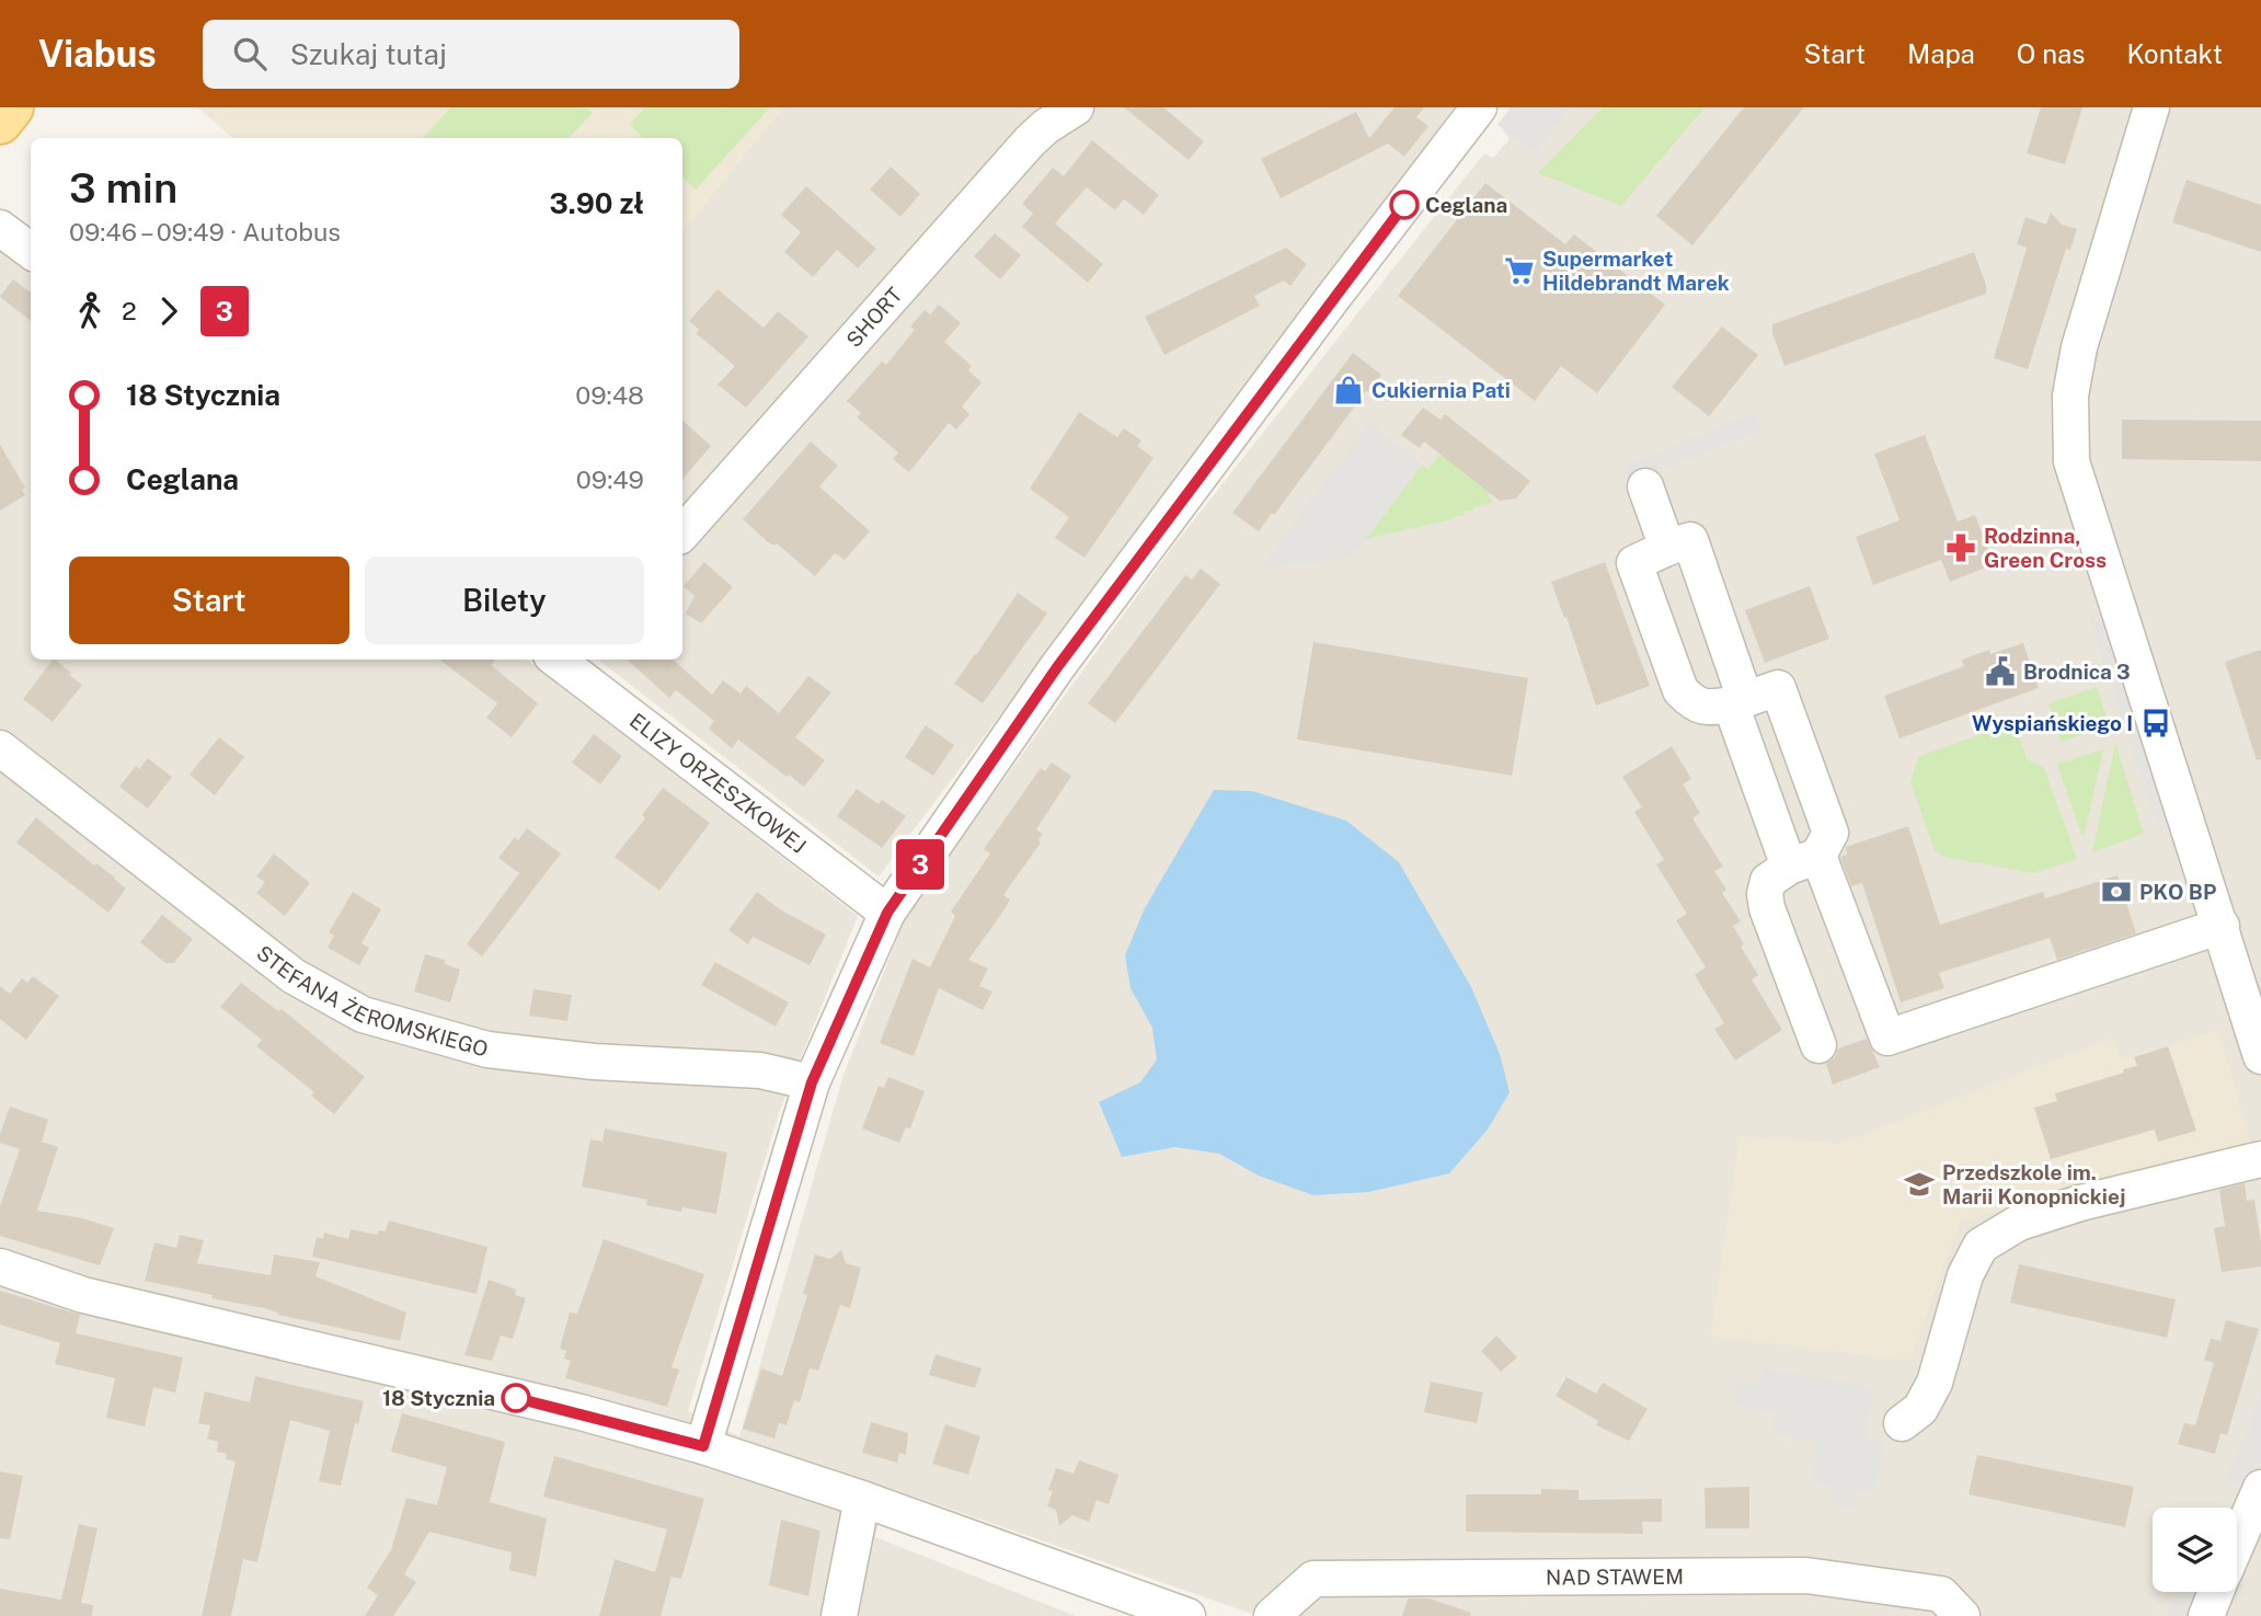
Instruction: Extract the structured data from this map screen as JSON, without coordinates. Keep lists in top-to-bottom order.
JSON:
{
  "streets": {
    "street": [
      "SHORT",
      "ELIZY ORZESZKOWEJ",
      "STEFANA ŻEROMSKIEGO",
      "NAD STAWEM"
    ]
  },
  "places": {
    "other": ["Ceglana", "18 Stycznia"],
    "supermarket": ["Supermarket Hildebrandt Marek"],
    "shop": ["Cukiernia Pati"],
    "pharmacy": ["Rodzinna, Green Cross"],
    "public building": ["Brodnica 3"],
    "bus stop": ["Wyspiańskiego I"],
    "bank": ["PKO BP"],
    "school or university": ["Przedszkole im. Marii Konopnickiej"]
  },
  "lines": ["bus line 3"],
  "page": {
    "header": "Viabus",
    "search": "Szukaj tutaj",
    "nav": [
      "Start",
      "Mapa",
      "O nas",
      "Kontakt"
    ],
    "on_map": "3",
    "heading": ["3 min", "09:46 – 09:49 · Autobus", "3.90 zł"],
    "legs": ["2", "3"],
    "list": [
      {
        "name": "18 Stycznia",
        "value": "09:48"
      },
      {
        "name": "Ceglana",
        "value": "09:49"
      }
    ],
    "buttons": ["Start", "Bilety"]
  }
}
